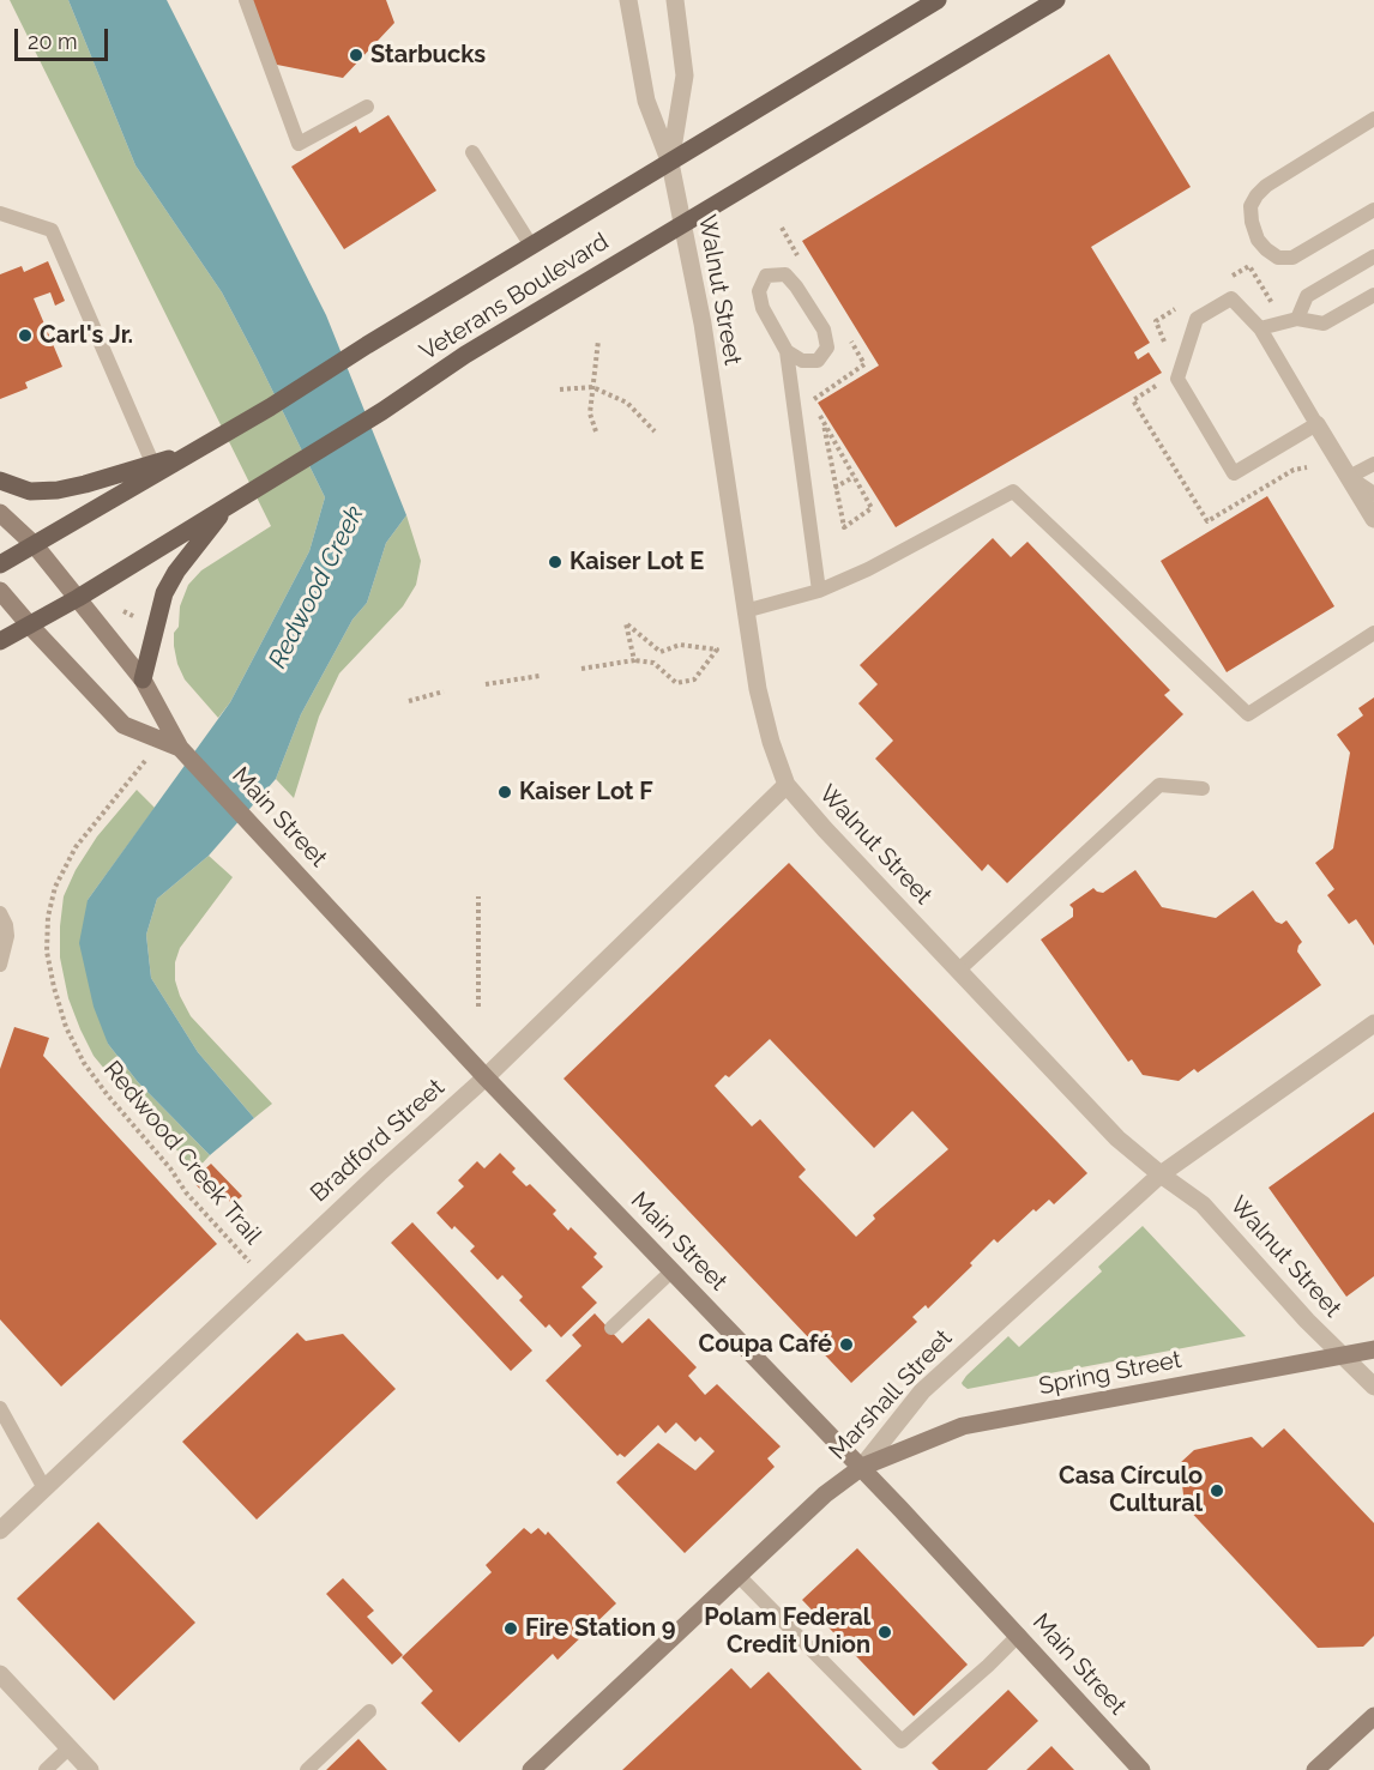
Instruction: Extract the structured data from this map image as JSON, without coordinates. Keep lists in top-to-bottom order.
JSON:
{
  "streets": {
    "main road": ["Veterans Boulevard"],
    "street": [
      "Walnut Street",
      "Main Street",
      "Bradford Street",
      "Spring Street",
      "Marshall Street"
    ],
    "path": ["Redwood Creek Trail"]
  },
  "crossings": [
    ["Walnut Street", "Veterans Boulevard"],
    ["Walnut Street", "Bradford Street"],
    ["Walnut Street", "Spring Street"],
    ["Walnut Street", "Marshall Street"],
    ["Veterans Boulevard", "Main Street"],
    ["Main Street", "Bradford Street"],
    ["Main Street", "Redwood Creek Trail"],
    ["Main Street", "Spring Street"],
    ["Main Street", "Marshall Street"],
    ["Bradford Street", "Redwood Creek Trail"],
    ["Spring Street", "Marshall Street"]
  ],
  "water": ["Redwood Creek"],
  "places": [
    "Starbucks",
    "Carl's Jr.",
    "Kaiser Lot E",
    "Kaiser Lot F",
    "Coupa Café",
    "Casa Círculo Cultural",
    "Fire Station 9",
    "Polam Federal Credit Union"
  ],
  "scale_bar": "20 m"
}
